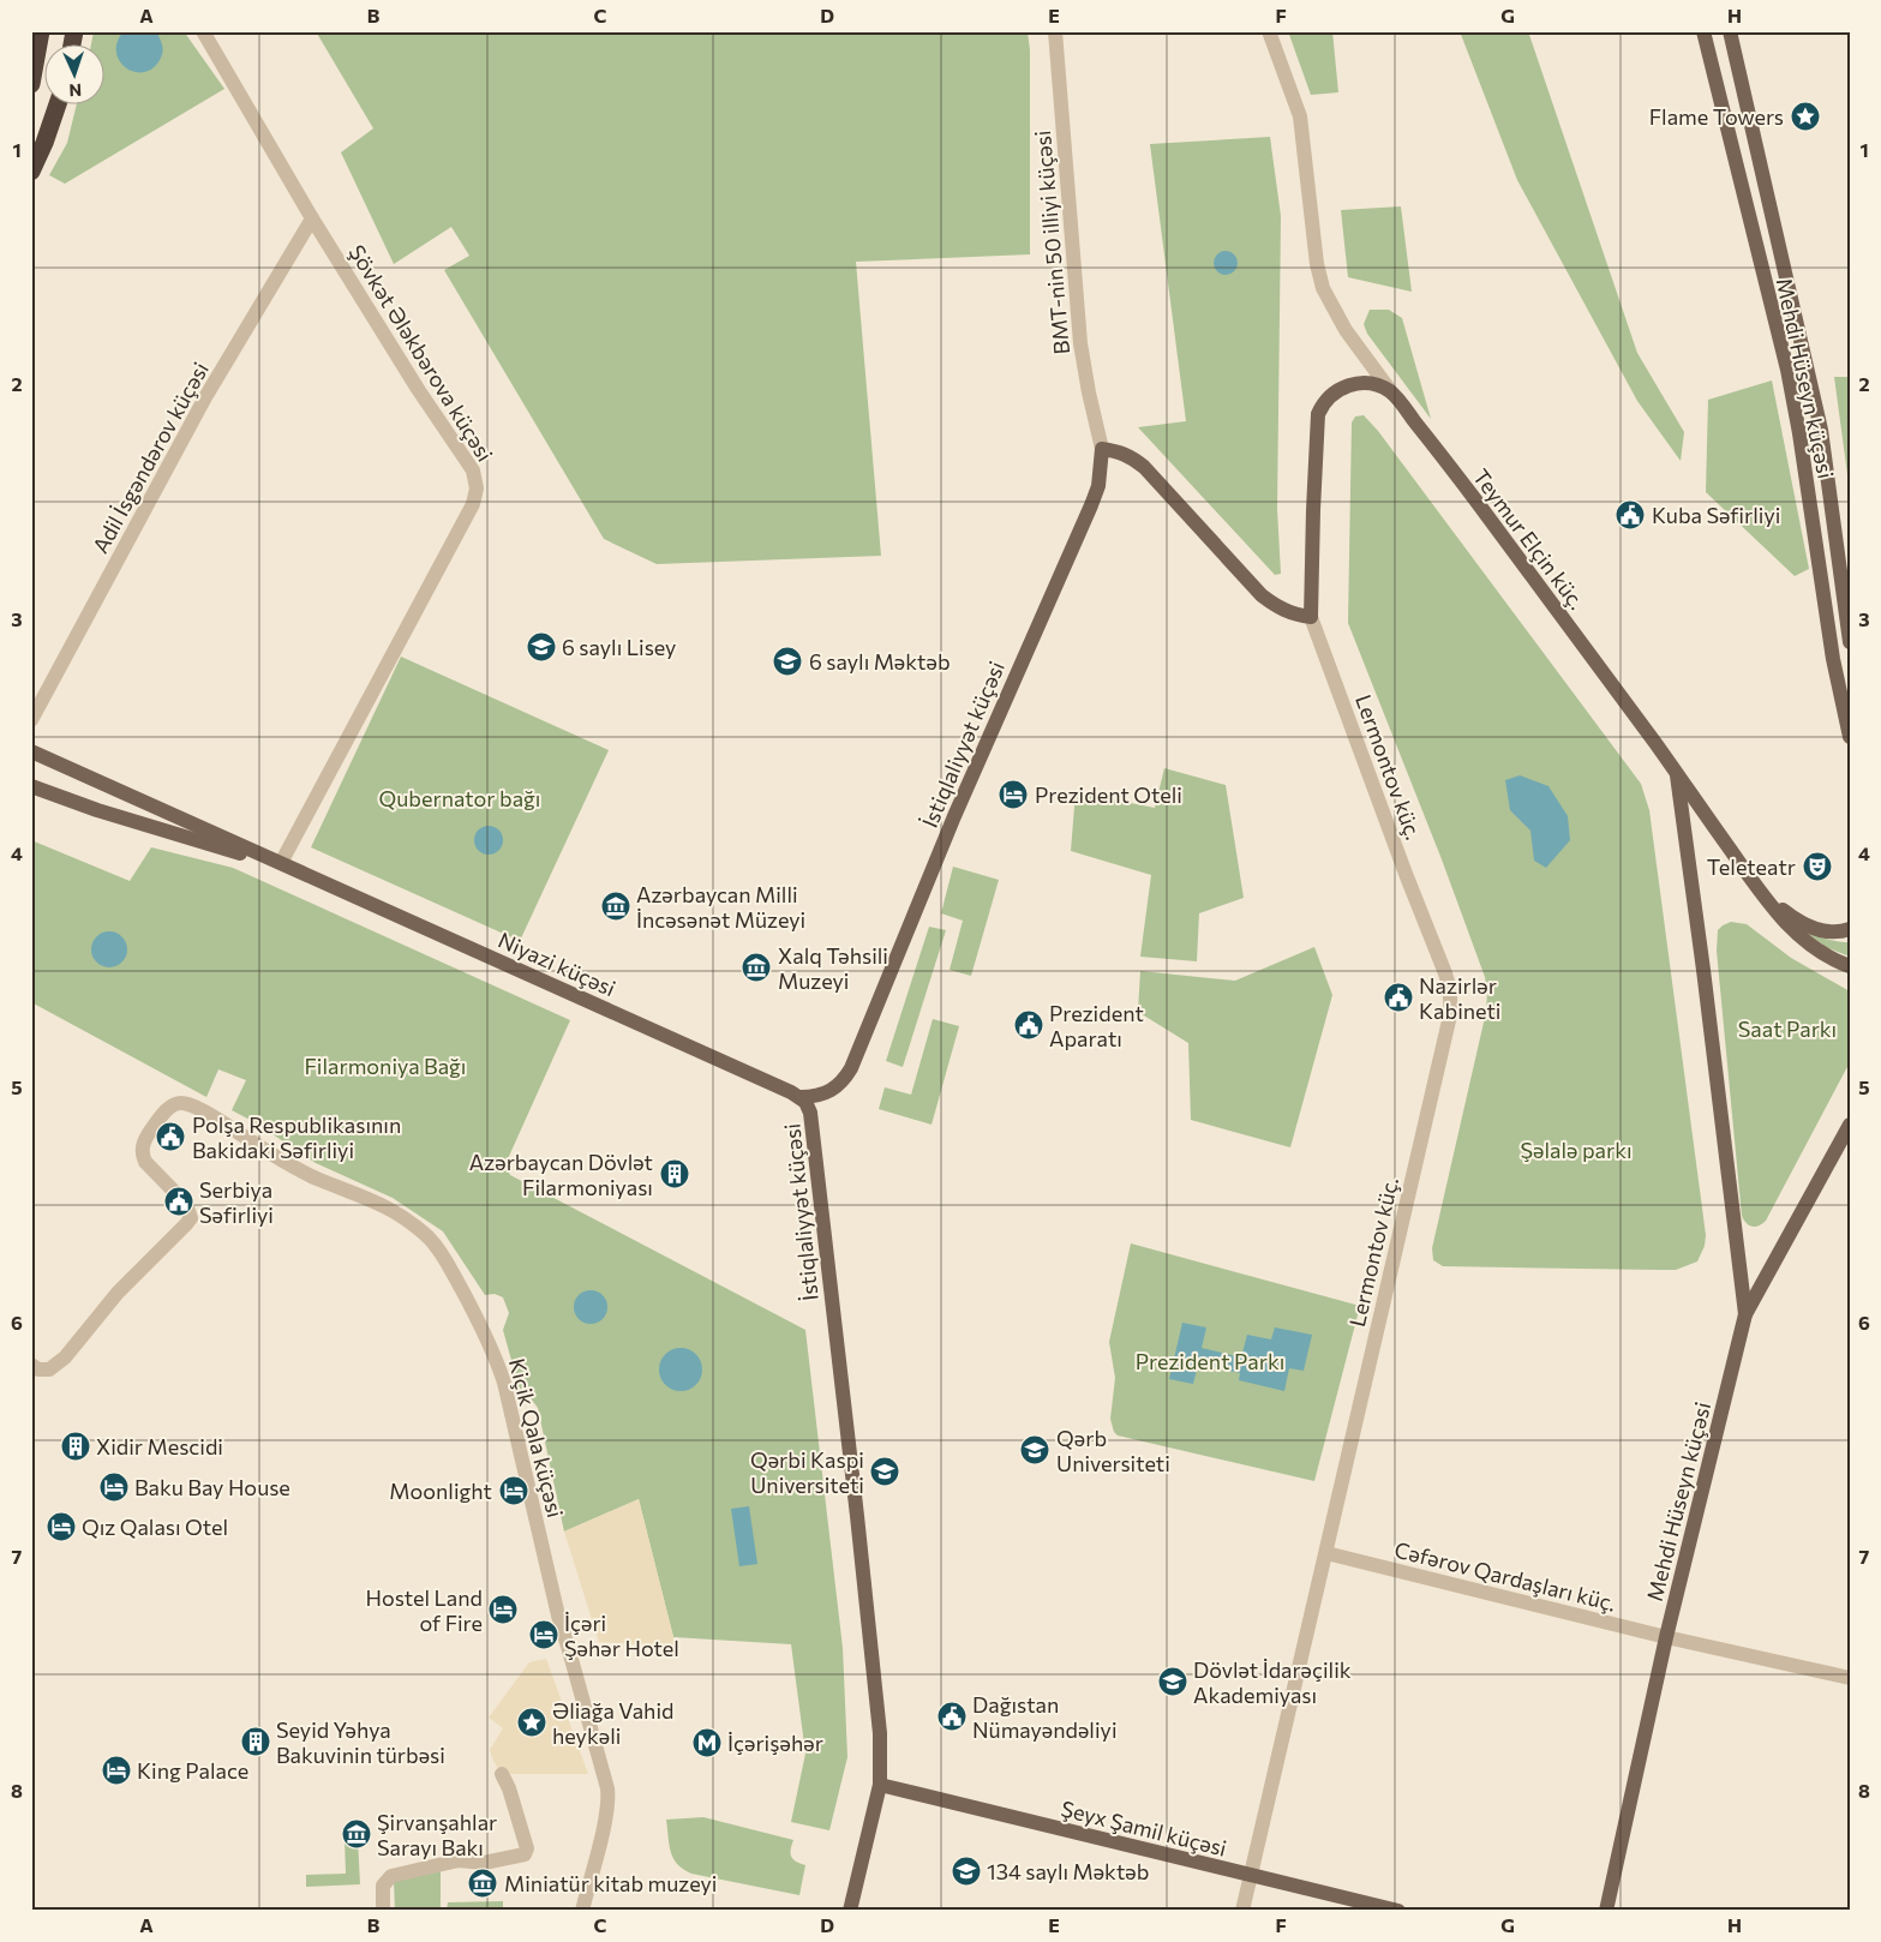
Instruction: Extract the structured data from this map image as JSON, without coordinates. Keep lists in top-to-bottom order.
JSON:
{
  "streets": {
    "main road": [
      "Mehdi Hüseyn küçəsi",
      "Teymur Elçin küç.",
      "İstiqlaliyyət küçəsi",
      "Lermontov küç.",
      "Niyazi küçəsi",
      "Şeyx Şamil küçəsi"
    ],
    "street": [
      "BMT-nin 50 illiyi küçəsi",
      "Şövkət Ələkbərova küçəsi",
      "Adil İsgəndərov küçəsi",
      "Kiçik Qala küçəsi",
      "Cəfərov Qardaşları küç."
    ]
  },
  "crossings": [
    ["BMT-nin 50 illiyi küçəsi", "İstiqlaliyyət küçəsi"],
    ["Şövkət Ələkbərova küçəsi", "Adil İsgəndərov küçəsi"],
    ["Şövkət Ələkbərova küçəsi", "Niyazi küçəsi"],
    ["Mehdi Hüseyn küçəsi", "Cəfərov Qardaşları küç."],
    ["Teymur Elçin küç.", "Lermontov küç."],
    ["İstiqlaliyyət küçəsi", "Niyazi küçəsi"],
    ["İstiqlaliyyət küçəsi", "Şeyx Şamil küçəsi"],
    ["Lermontov küç.", "Cəfərov Qardaşları küç."],
    ["Lermontov küç.", "Şeyx Şamil küçəsi"]
  ],
  "parks": [
    "Qubernator bağı",
    "Saat Parkı",
    "Filarmoniya Bağı",
    "Şəlalə parkı",
    "Prezident Parkı"
  ],
  "places": {
    "place": ["Flame Towers", "Əliağa Vahid heykəli"],
    "public building": [
      "Kuba Səfirliyi",
      "Nazirlər Kabineti",
      "Prezident Aparatı",
      "Polşa Respublikasının Bakidaki Səfirliyi",
      "Serbiya Səfirliyi",
      "Dağıstan Nümayəndəliyi"
    ],
    "school or university": [
      "6 saylı Lisey",
      "6 saylı Məktəb",
      "Qərb Universiteti",
      "Qərbi Kaspi Universiteti",
      "Dövlət İdarəçilik Akademiyası",
      "134 saylı Məktəb"
    ],
    "hotel": [
      "Prezident Oteli",
      "Baku Bay House",
      "Moonlight",
      "Qız Qalası Otel",
      "Hostel Land of Fire",
      "İçəri Şəhər Hotel",
      "King Palace"
    ],
    "theatre": ["Teleteatr"],
    "museum": [
      "Azərbaycan Milli İncəsənət Müzeyi",
      "Xalq Təhsili Muzeyi",
      "Şirvanşahlar Sarayı Bakı",
      "Miniatür kitab muzeyi"
    ],
    "building": ["Azərbaycan Dövlət Filarmoniyası", "Xidir Mescidi", "Seyid Yəhya Bakuvinin türbəsi"],
    "metro station": ["İçərişəhər"]
  },
  "north": "bottom",
  "grid": {
    "columns": [
      "A",
      "B",
      "C",
      "D",
      "E",
      "F",
      "G",
      "H"
    ],
    "rows": [
      "1",
      "2",
      "3",
      "4",
      "5",
      "6",
      "7",
      "8"
    ]
  }
}
